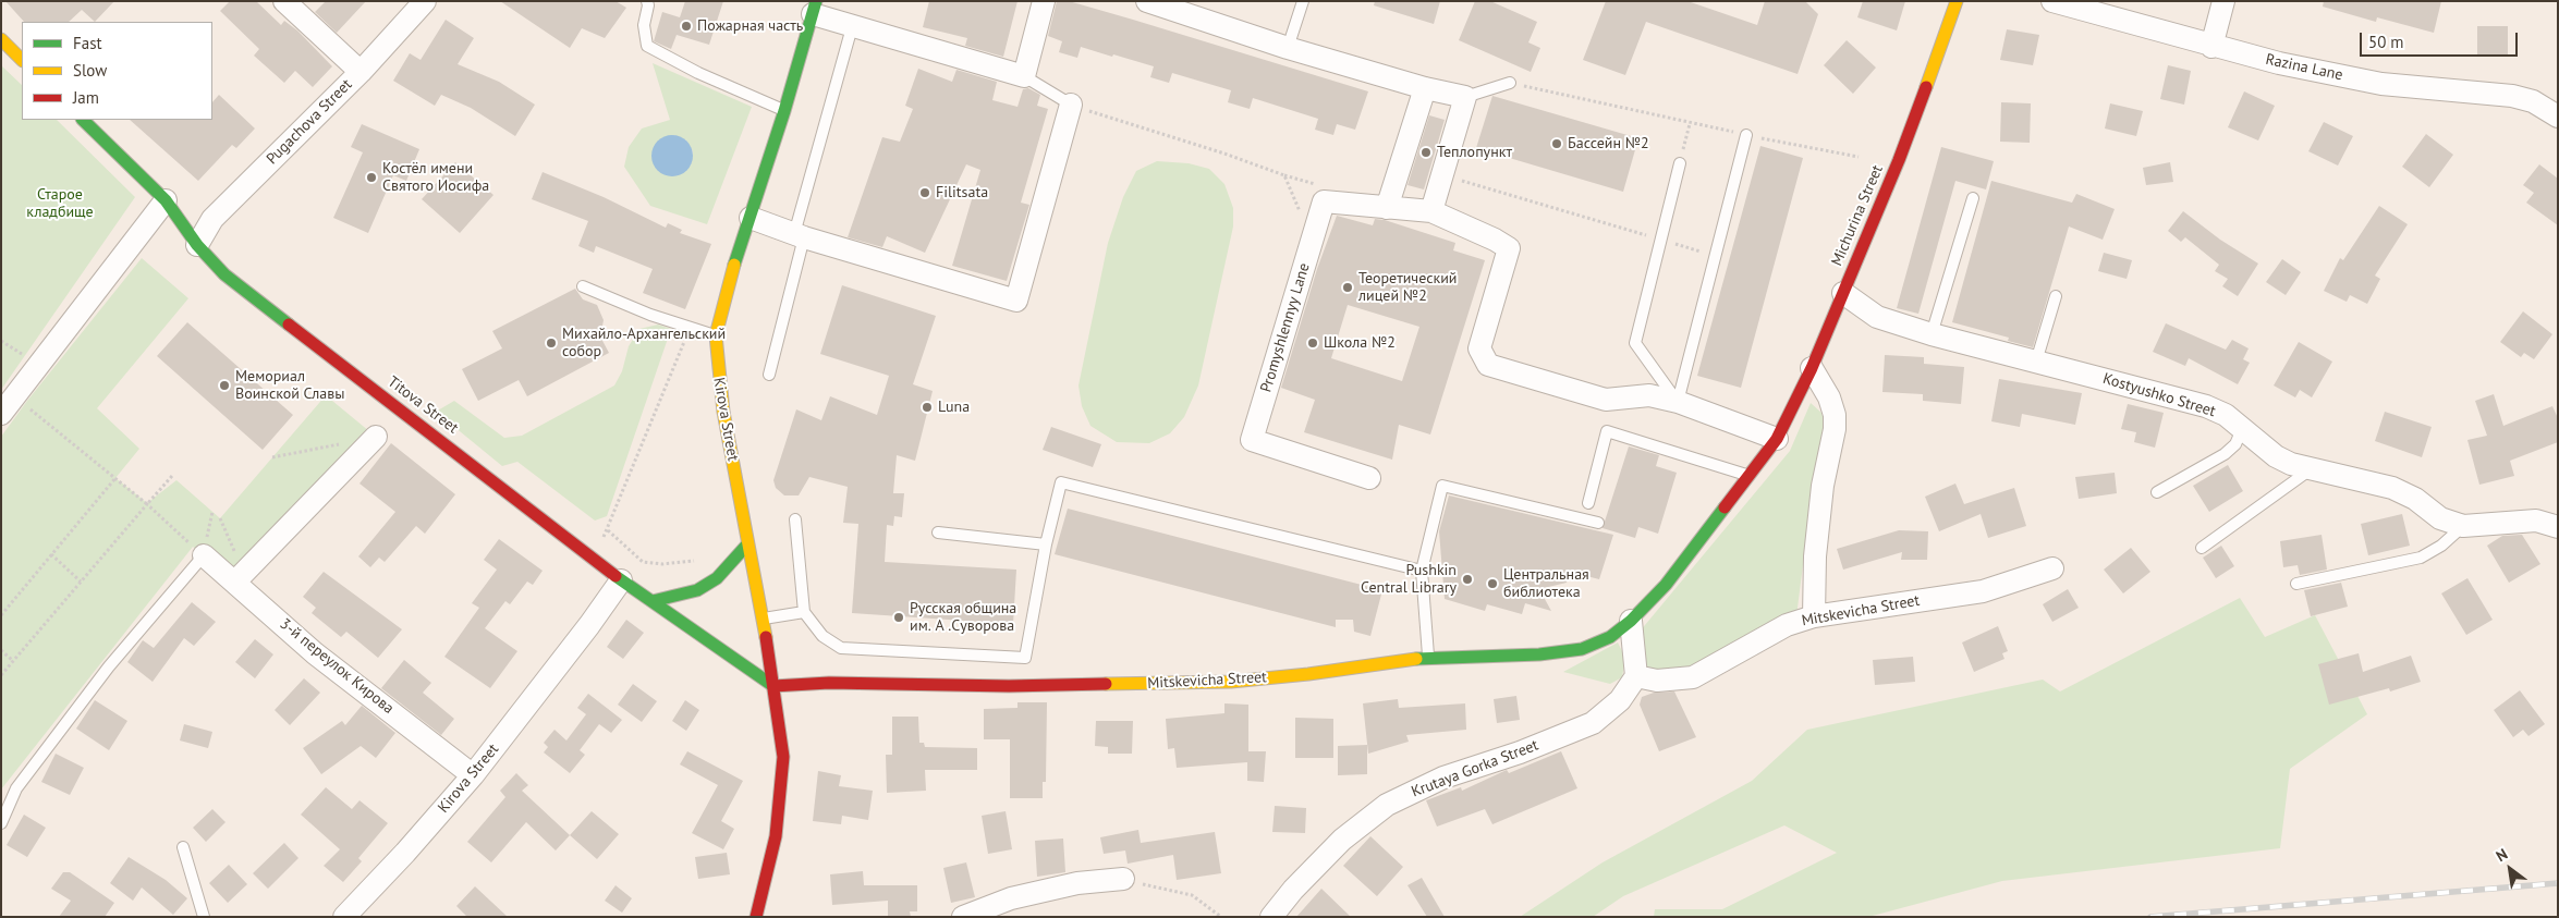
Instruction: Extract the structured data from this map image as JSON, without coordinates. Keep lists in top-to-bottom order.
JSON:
{
  "streets": {
    "street": [
      "Razina Lane",
      "Pugachova Street",
      "Michurina Street",
      "Promyshlennyy Lane",
      "Kostyushko Street",
      "Titova Street",
      "Kirova Street",
      "Mitskevicha Street",
      "3-й переулок Кирова",
      "Krutaya Gorka Street"
    ]
  },
  "crossings": [
    ["Pugachova Street", "Titova Street"],
    ["Michurina Street", "Promyshlennyy Lane"],
    ["Michurina Street", "Kostyushko Street"],
    ["Michurina Street", "Mitskevicha Street"],
    ["Promyshlennyy Lane", "Mitskevicha Street"],
    ["Titova Street", "Kirova Street"],
    ["Titova Street", "Mitskevicha Street"],
    ["Kirova Street", "Mitskevicha Street"],
    ["Kirova Street", "3-й переулок Кирова"],
    ["Mitskevicha Street", "Krutaya Gorka Street"]
  ],
  "parks": ["Старое кладбище"],
  "places": [
    "Пожарная часть",
    "Бассейн №2",
    "Теплопункт",
    "Костёл имени Святого Иосифа",
    "Filitsata",
    "Теоретический лицей №2",
    "Михайло-Архангельский собор",
    "Школа №2",
    "Мемориал Воинской Славы",
    "Luna",
    "Pushkin Central Library",
    "Центральная библиотека",
    "Русская община им. А .Суворова"
  ],
  "legend": ["Fast", "Slow", "Jam"],
  "scale_bar": "50 m",
  "north": "top left"
}
